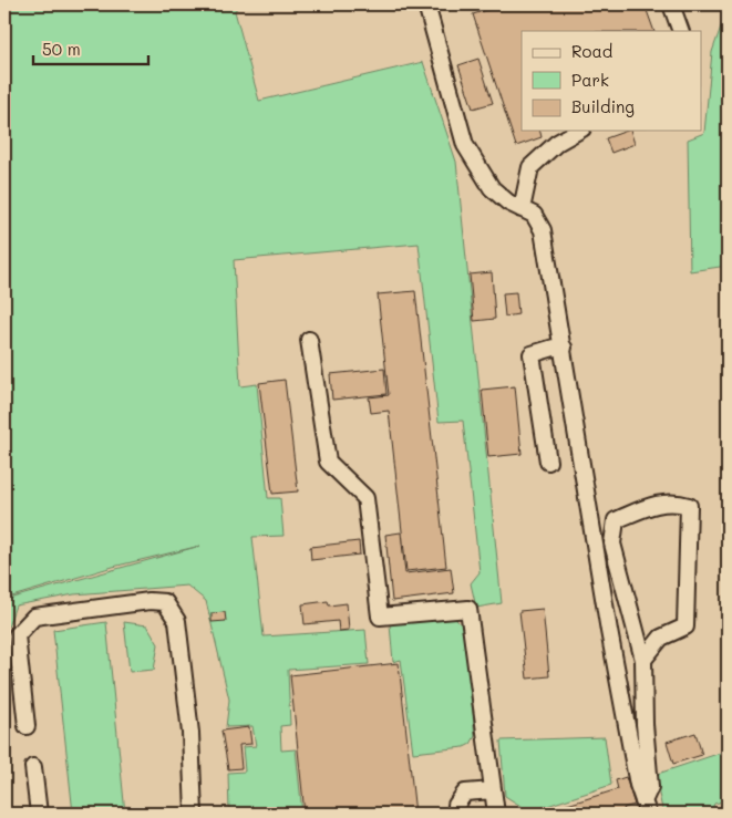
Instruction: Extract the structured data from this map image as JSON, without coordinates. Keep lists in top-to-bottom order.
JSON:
{
  "legend": ["Road", "Park", "Building"],
  "scale_bar": "50 m"
}
